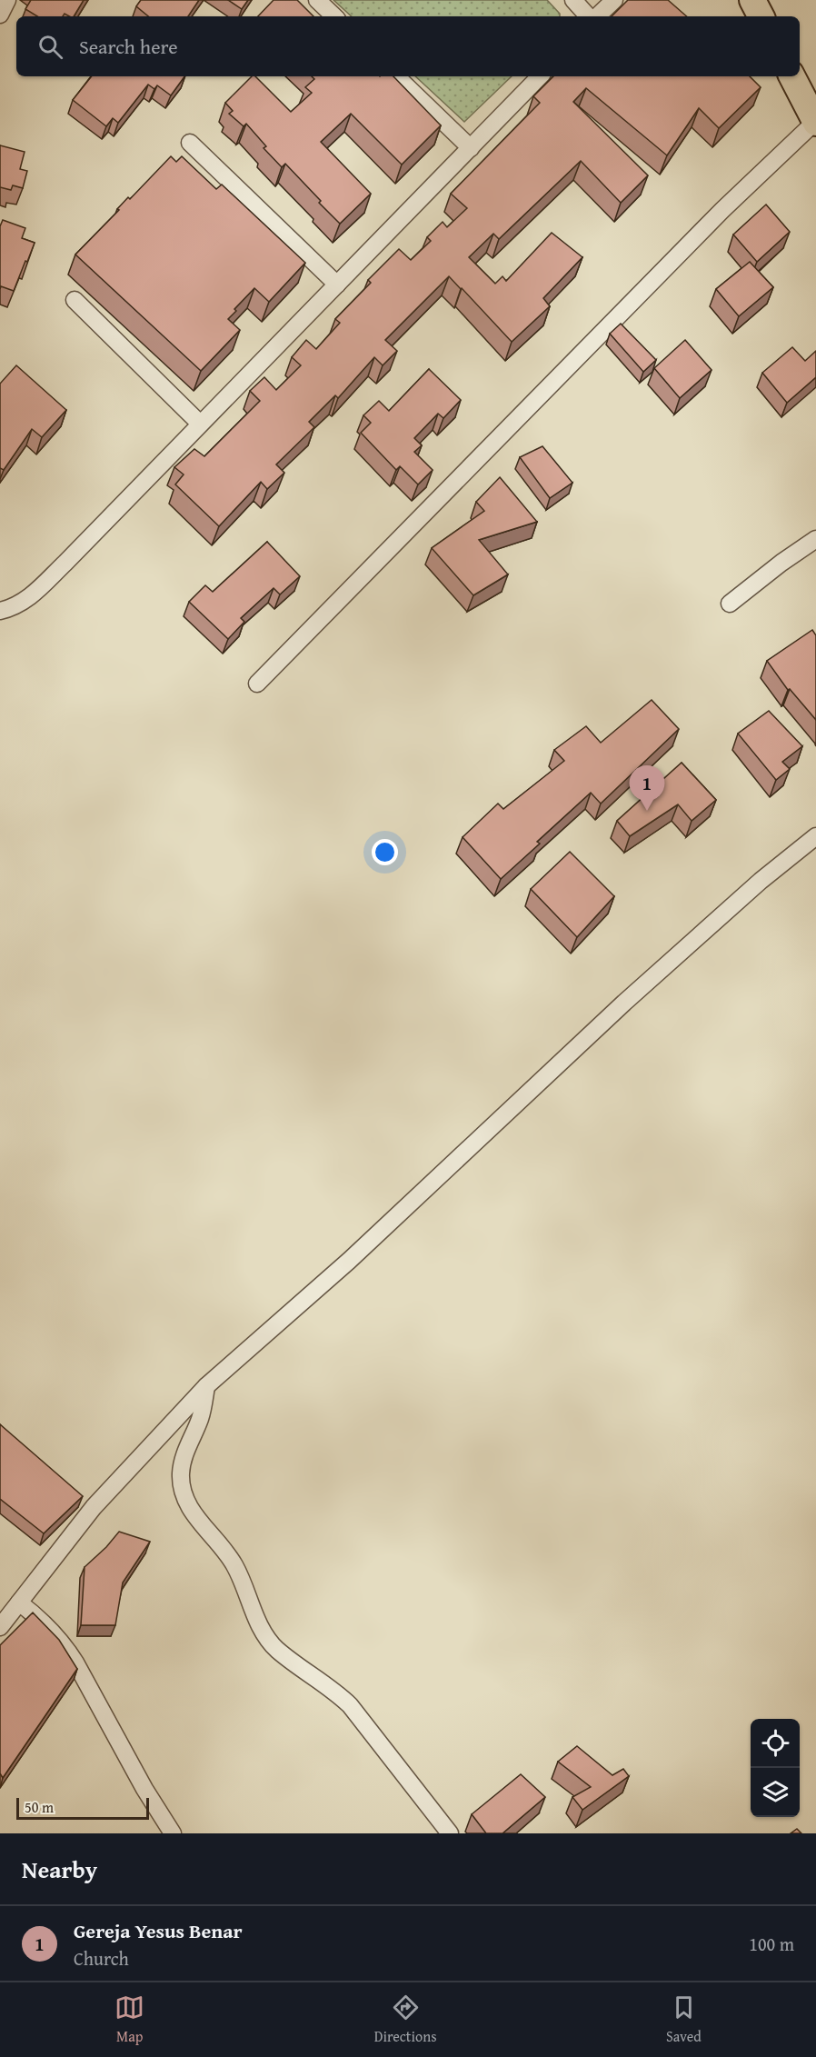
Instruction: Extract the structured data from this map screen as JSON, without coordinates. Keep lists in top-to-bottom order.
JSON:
{
  "scale_bar": "50 m",
  "page": {
    "search": "Search here",
    "pins": "1",
    "scale": "50 m",
    "heading": "Nearby",
    "list": [
      {
        "mark": "1",
        "name": "Gereja Yesus Benar",
        "note": "Church",
        "value": "100 m"
      }
    ],
    "nav": ["Map", "Directions", "Saved"]
  }
}
